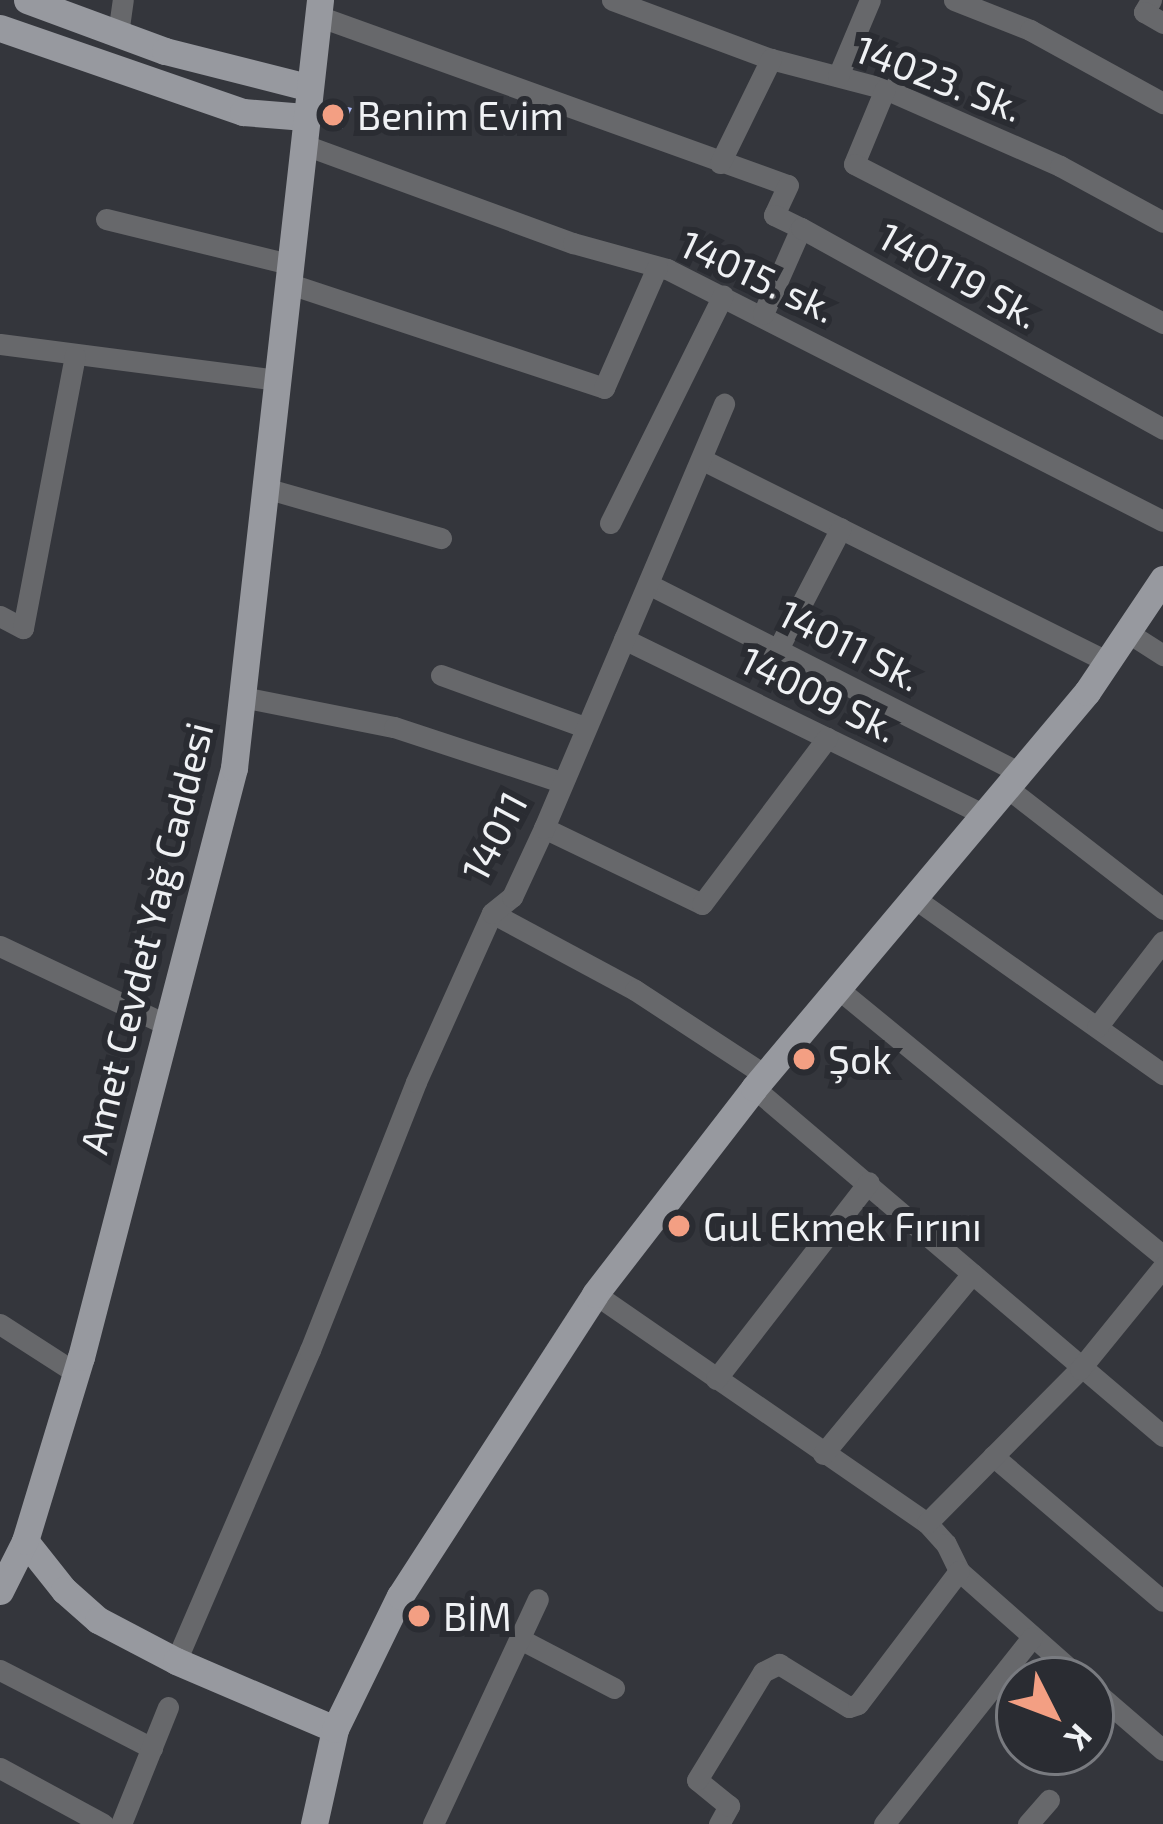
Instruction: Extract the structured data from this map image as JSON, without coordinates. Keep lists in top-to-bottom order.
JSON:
{
  "streets": {
    "main road": ["Amet Cevdet Yağ Caddesi"],
    "street": [
      "14023. Sk.",
      "140119 Sk.",
      "14015. sk.",
      "14011 Sk.",
      "14009 Sk.",
      "14011"
    ]
  },
  "crossings": [
    ["14015. sk.", "Amet Cevdet Yağ Caddesi"],
    ["14011 Sk.", "14011"],
    ["14009 Sk.", "14011"]
  ],
  "places": [
    "Benim Evim",
    "Şok",
    "Gul Ekmek Fırını",
    "BİM"
  ],
  "north": "bottom right"
}
